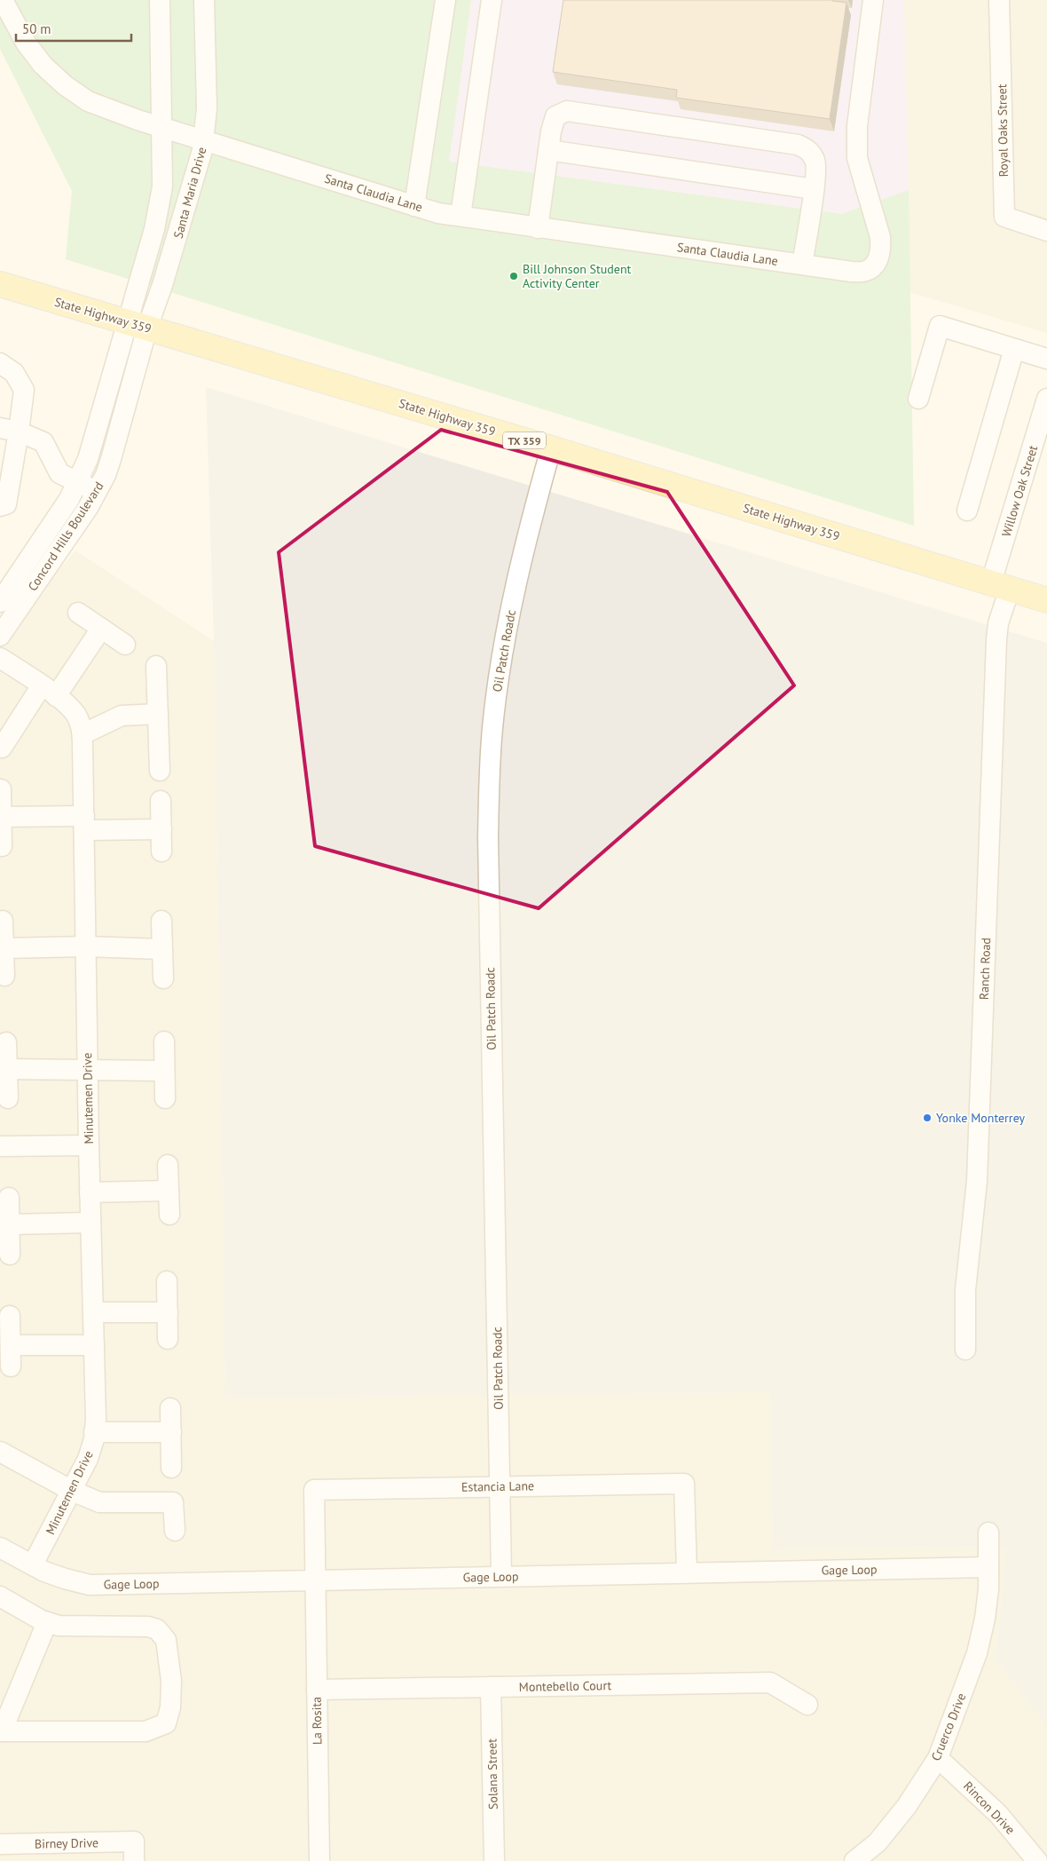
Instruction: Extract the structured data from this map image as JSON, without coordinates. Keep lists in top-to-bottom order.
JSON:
{
  "streets": {
    "main road": ["State Highway 359", "TX 359"],
    "street": [
      "Royal Oaks Street",
      "Santa Maria Drive",
      "Santa Claudia Lane",
      "Willow Oak Street",
      "Concord Hills Boulevard",
      "Oil Patch Roadc",
      "Ranch Road",
      "Minutemen Drive",
      "Estancia Lane",
      "Gage Loop",
      "Montebello Court",
      "La Rosita",
      "Cruerco Drive",
      "Solana Street",
      "Rincon Drive",
      "Birney Drive"
    ]
  },
  "crossings": [
    ["Santa Maria Drive", "Santa Claudia Lane"],
    ["Santa Maria Drive", "State Highway 359"],
    ["Santa Maria Drive", "Concord Hills Boulevard"],
    ["State Highway 359", "Willow Oak Street"],
    ["State Highway 359", "Concord Hills Boulevard"],
    ["State Highway 359", "Oil Patch Roadc"],
    ["State Highway 359", "Ranch Road"],
    ["Willow Oak Street", "Ranch Road"],
    ["Oil Patch Roadc", "Estancia Lane"],
    ["Oil Patch Roadc", "Gage Loop"],
    ["Minutemen Drive", "Gage Loop"],
    ["Estancia Lane", "Gage Loop"],
    ["Estancia Lane", "La Rosita"],
    ["Gage Loop", "La Rosita"],
    ["Gage Loop", "Cruerco Drive"],
    ["Montebello Court", "La Rosita"],
    ["Montebello Court", "Solana Street"],
    ["Cruerco Drive", "Rincon Drive"]
  ],
  "places": ["Bill Johnson Student Activity Center", "Yonke Monterrey"],
  "scale_bar": "50 m"
}
